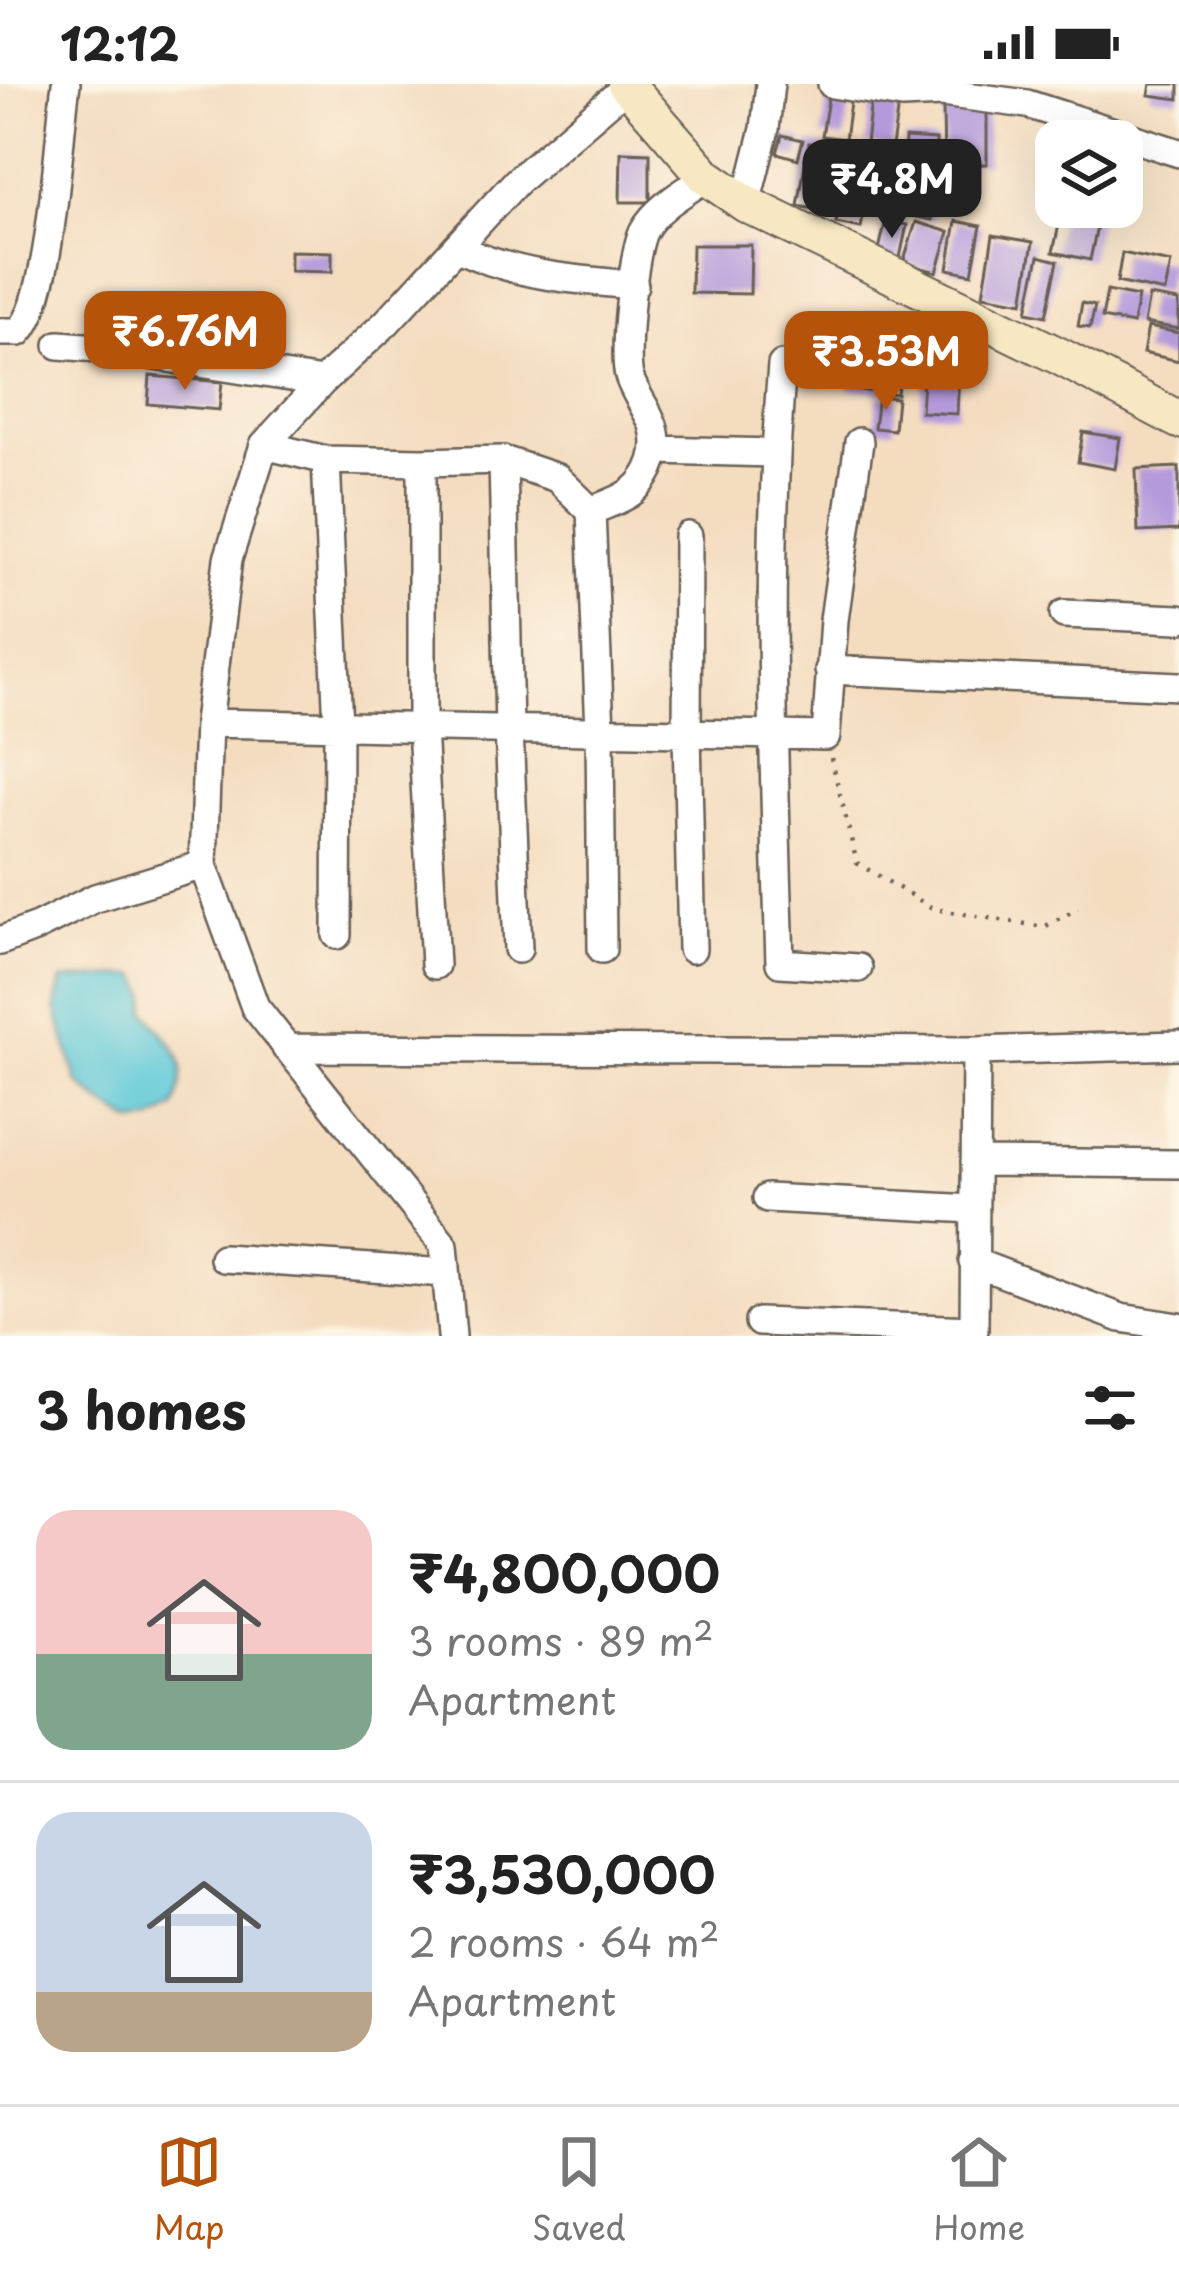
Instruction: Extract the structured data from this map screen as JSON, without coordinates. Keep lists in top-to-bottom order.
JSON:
{
  "page": {
    "status": "12:12",
    "price": ["₹4.8M", "₹6.76M", "₹3.53M"],
    "heading": "3 homes",
    "list": [
      {
        "name": "₹4,800,000",
        "note": "3 rooms · 89 m² · Apartment"
      },
      {
        "name": "₹3,530,000",
        "note": "2 rooms · 64 m² · Apartment"
      }
    ],
    "tabs": ["Map", "Saved", "Home"]
  }
}
